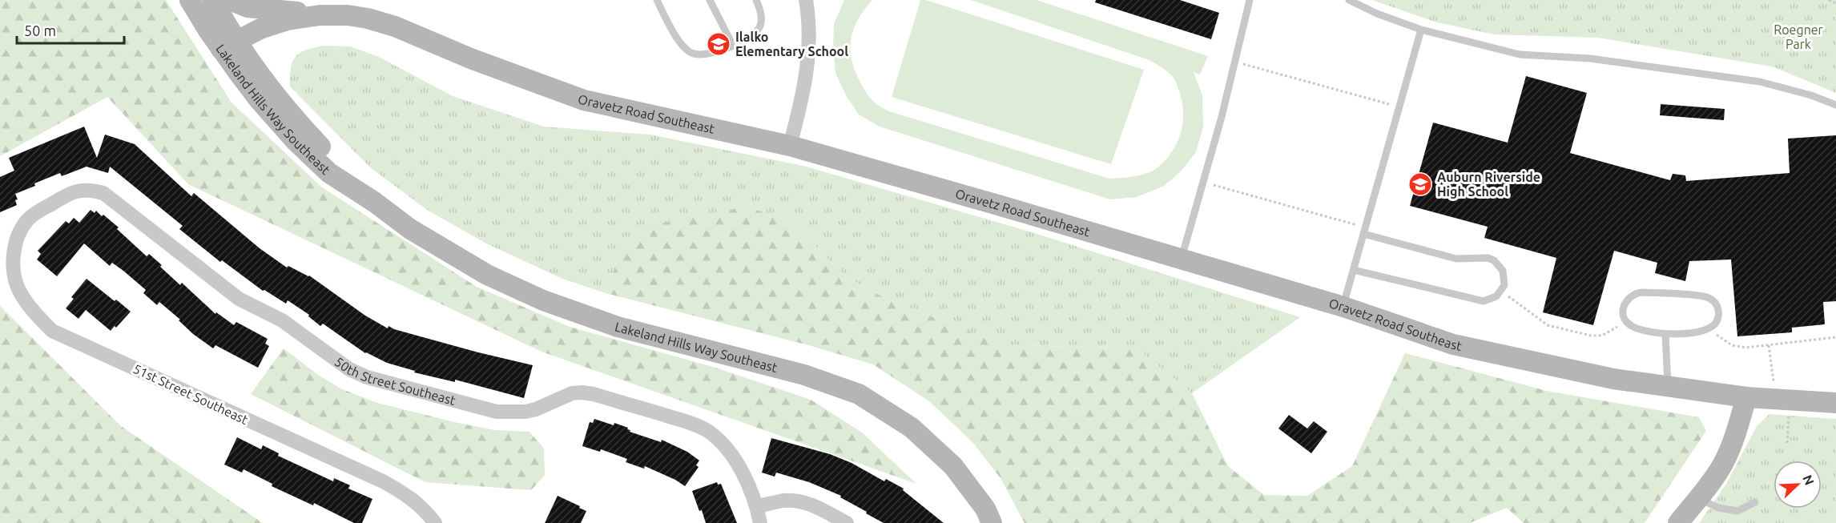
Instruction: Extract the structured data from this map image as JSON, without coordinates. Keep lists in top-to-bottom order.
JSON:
{
  "streets": {
    "street": [
      "Lakeland Hills Way Southeast",
      "Oravetz Road Southeast",
      "50th Street Southeast",
      "51st Street Southeast"
    ]
  },
  "crossings": [
    ["Lakeland Hills Way Southeast", "Oravetz Road Southeast"],
    ["50th Street Southeast", "51st Street Southeast"]
  ],
  "parks": ["Roegner Park"],
  "places": {
    "school or university": ["Ilalko Elementary School", "Auburn Riverside High School"]
  },
  "scale_bar": "50 m",
  "north": "top right"
}
